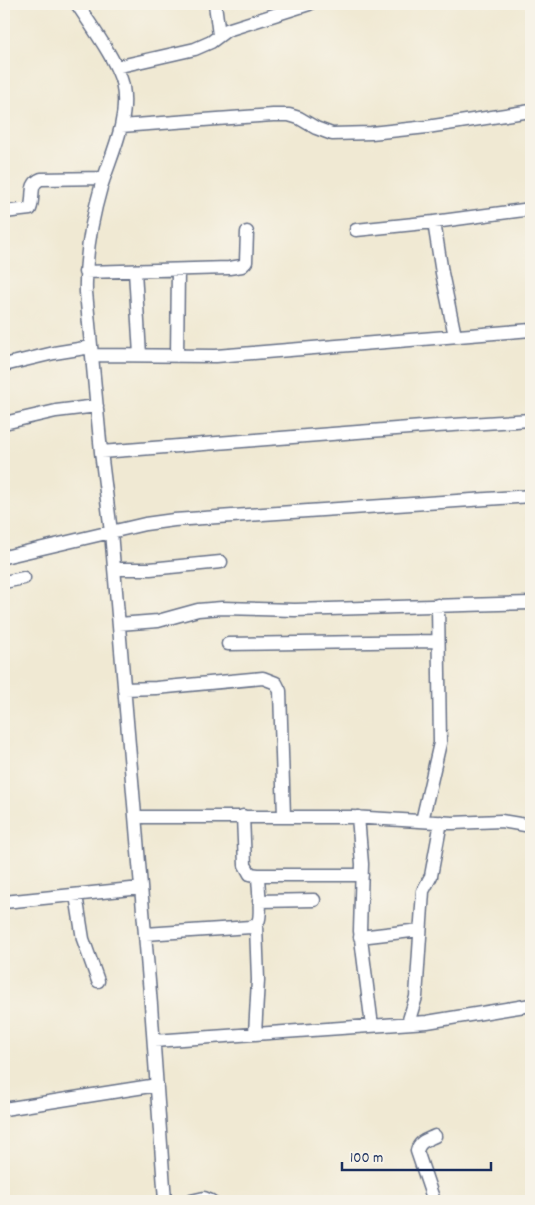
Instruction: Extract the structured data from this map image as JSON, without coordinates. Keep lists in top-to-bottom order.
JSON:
{
  "scale_bar": "100 m"
}
